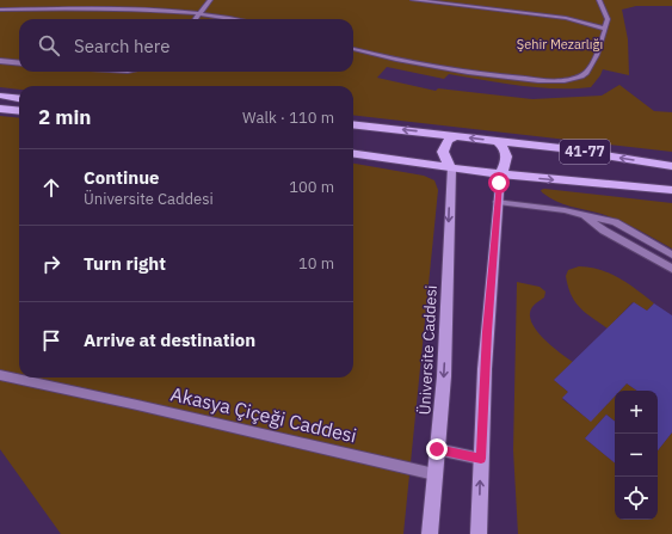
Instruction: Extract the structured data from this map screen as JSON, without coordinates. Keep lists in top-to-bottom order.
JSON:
{
  "streets": {
    "highway": ["41-77"],
    "main road": ["Üniversite Caddesi"],
    "street": ["Akasya Çiçeği Caddesi"]
  },
  "crossings": [
    ["Üniversite Caddesi", "Akasya Çiçeği Caddesi"]
  ],
  "parks": ["Şehir Mezarlığı"],
  "page": {
    "search": "Search here",
    "heading": ["2 min", "Walk · 110 m"],
    "list": [
      ["Continue", "Üniversite Caddesi", "100 m"],
      ["Turn right", "10 m"],
      "Arrive at destination"
    ],
    "map_buttons": ["+", "−"]
  }
}
